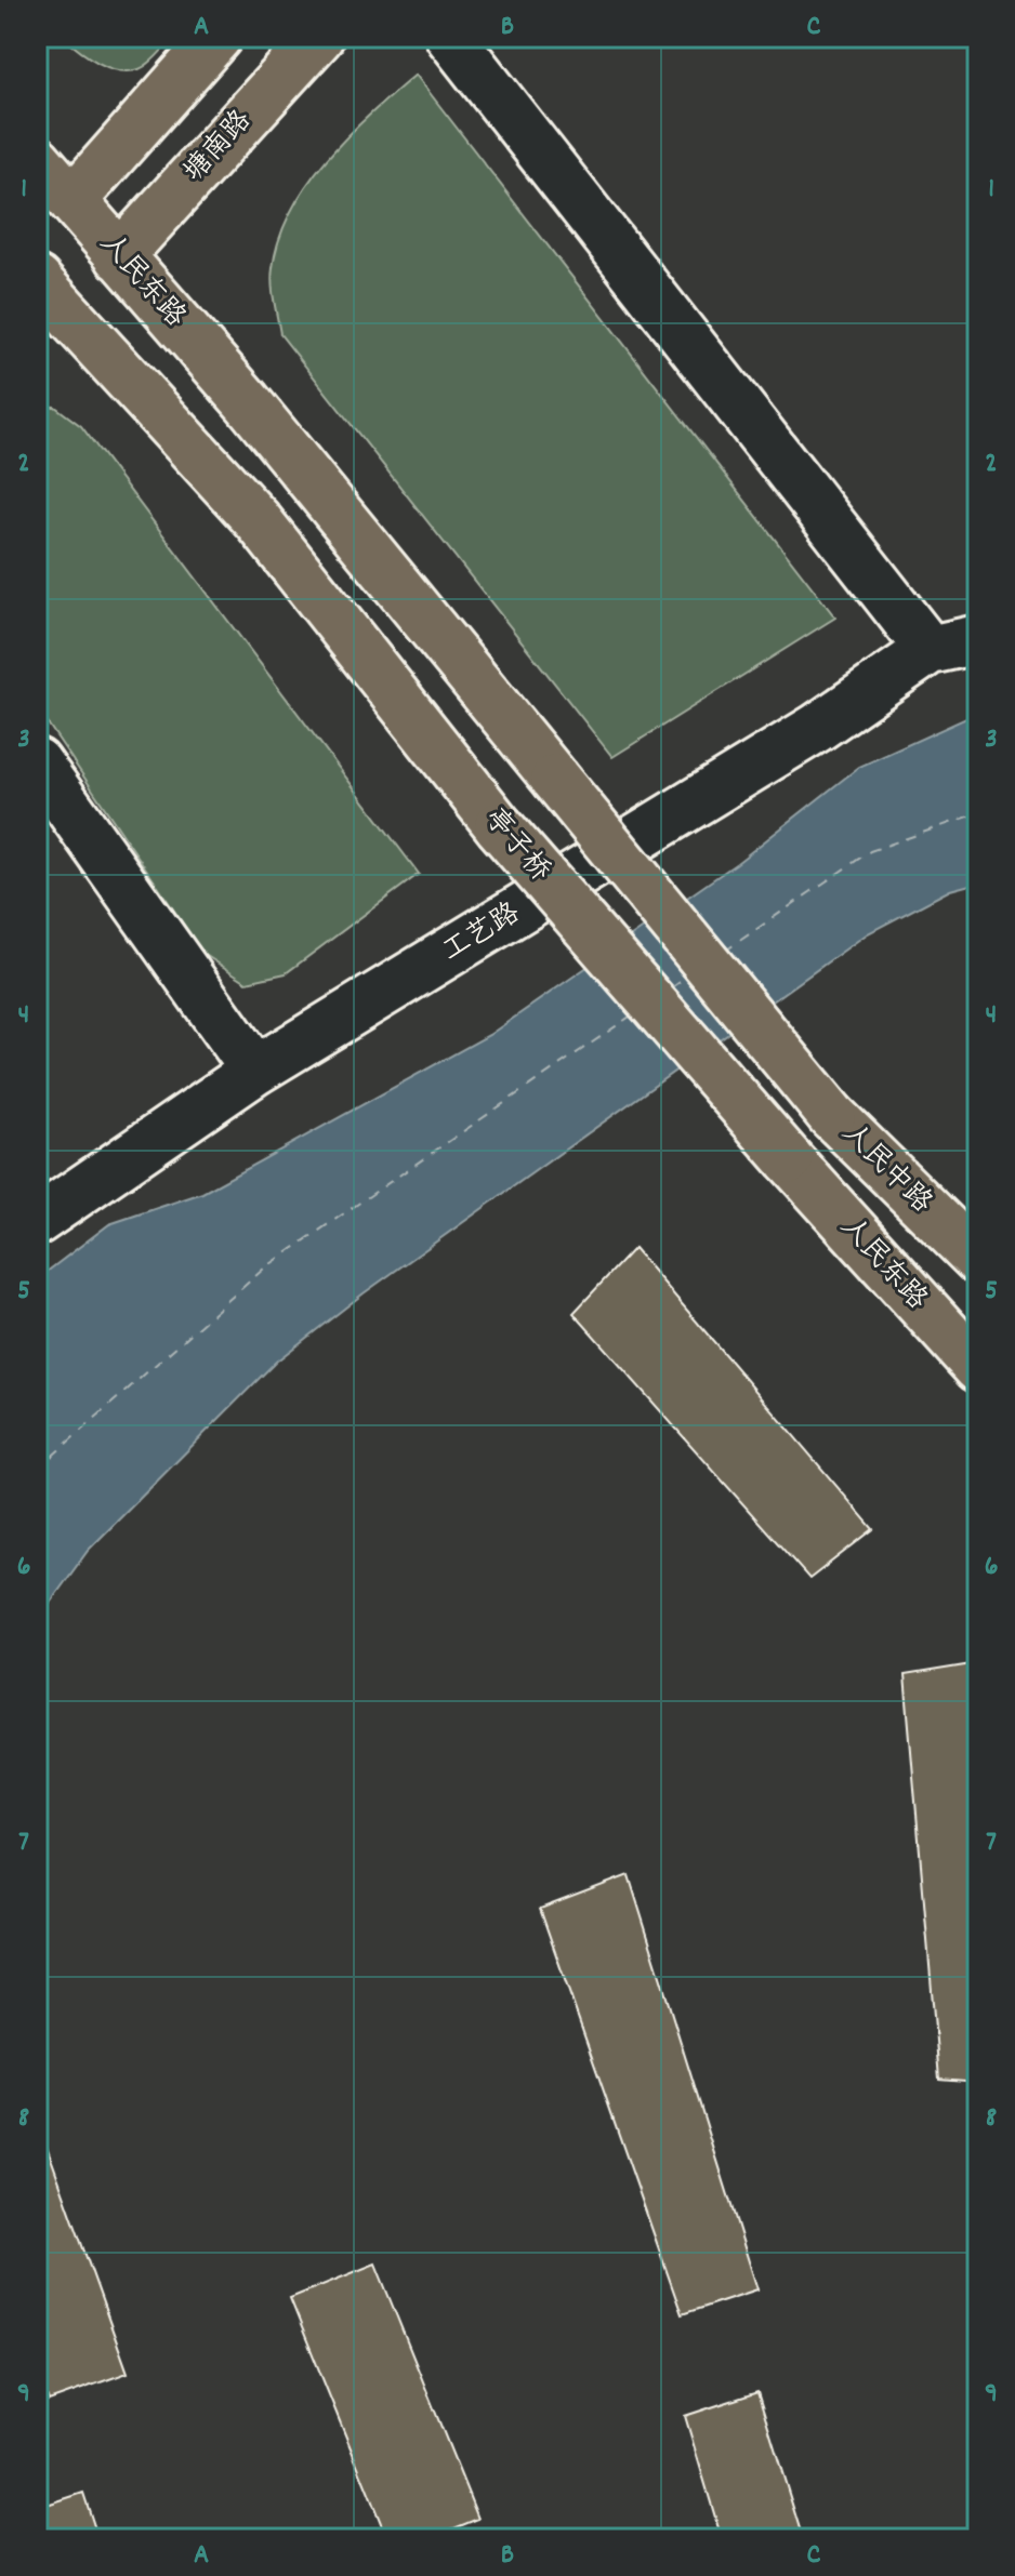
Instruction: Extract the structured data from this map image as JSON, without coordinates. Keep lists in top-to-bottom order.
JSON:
{
  "streets": {
    "main road": [
      "塘南路",
      "人民东路",
      "亭子桥",
      "人民中路"
    ],
    "street": ["工艺路"]
  },
  "crossings": [
    ["塘南路", "人民东路"],
    ["人民东路", "亭子桥"],
    ["人民东路", "人民中路"]
  ],
  "grid": {
    "columns": ["A", "B", "C"],
    "rows": [
      "1",
      "2",
      "3",
      "4",
      "5",
      "6",
      "7",
      "8",
      "9"
    ]
  }
}
